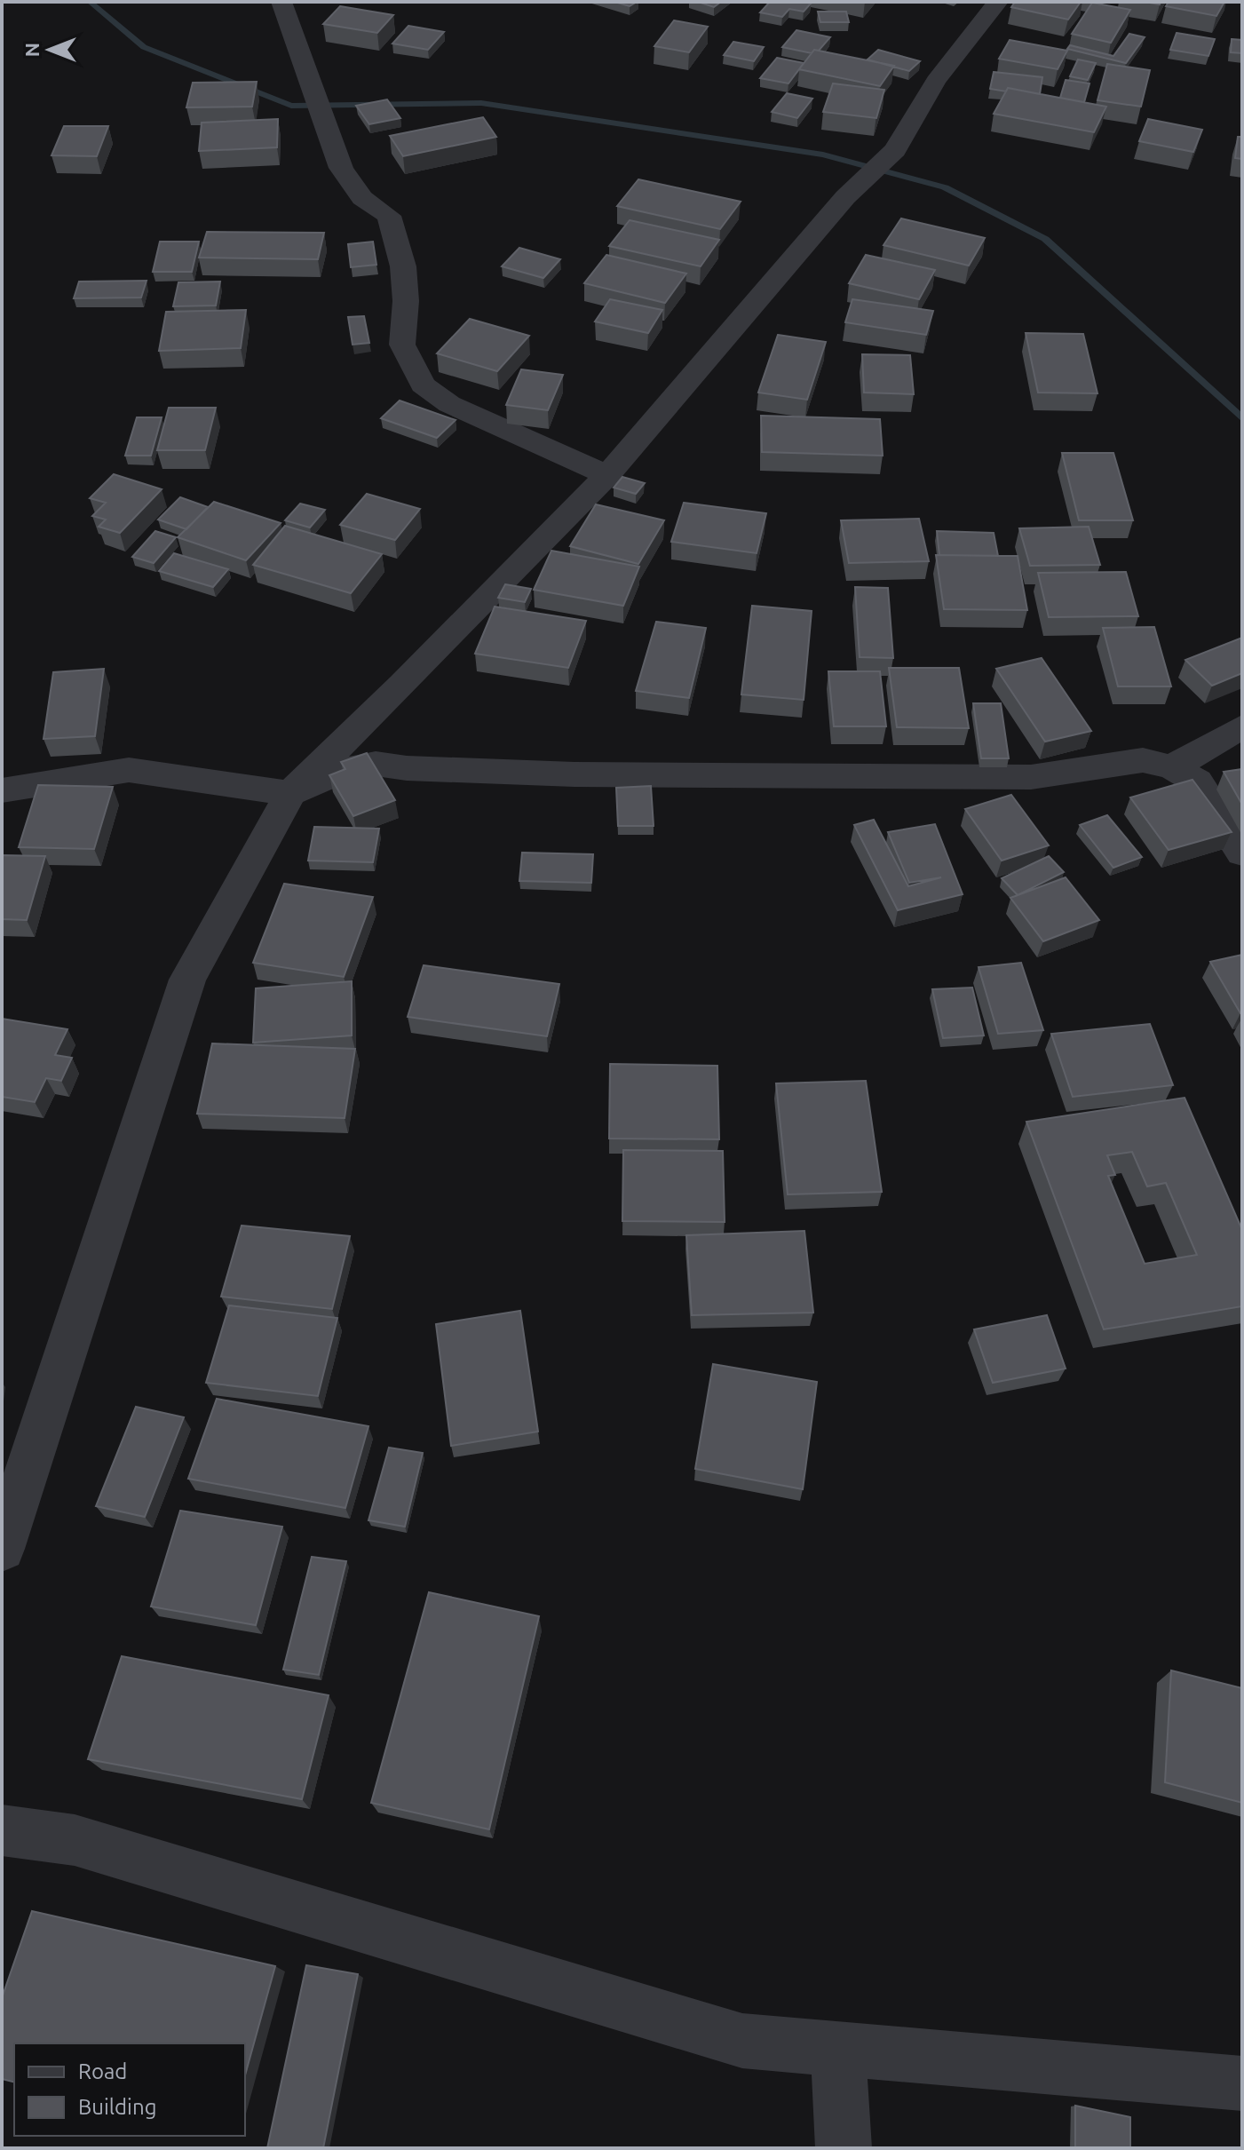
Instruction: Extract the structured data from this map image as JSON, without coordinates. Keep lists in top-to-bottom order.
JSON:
{
  "legend": ["Road", "Building"],
  "north": "left"
}
